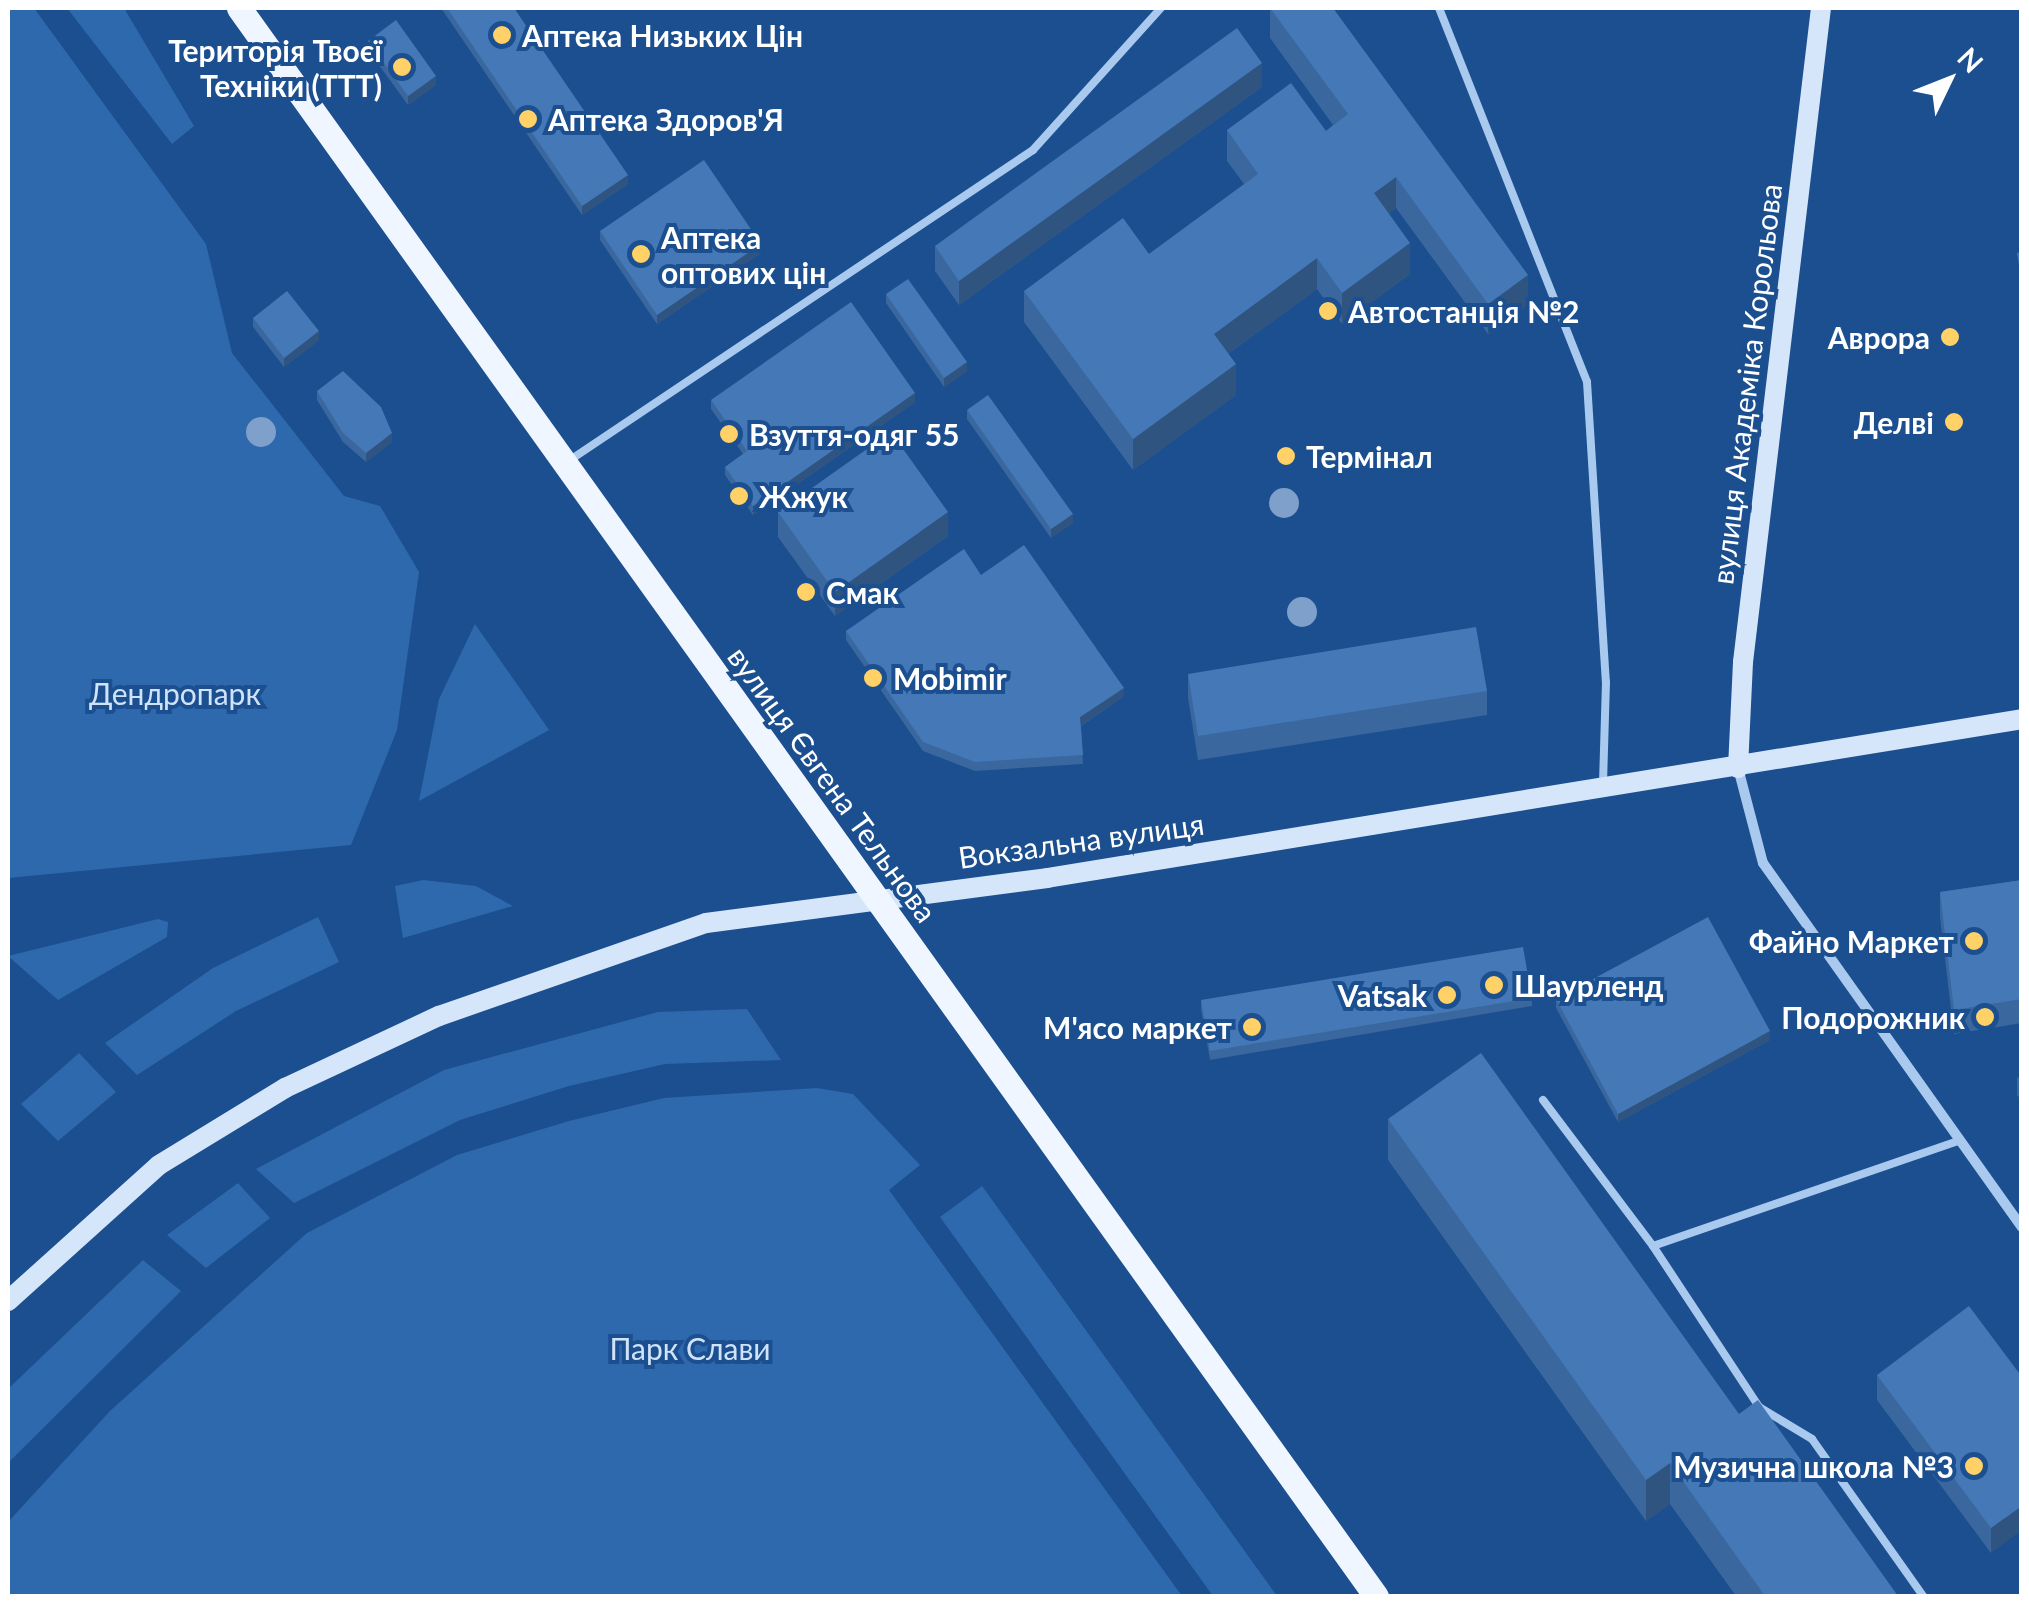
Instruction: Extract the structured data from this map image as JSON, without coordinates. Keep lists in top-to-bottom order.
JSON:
{
  "streets": {
    "main road": ["вулиця Академіка Корольова", "вулиця Євгена Тельнова", "Вокзальна вулиця"]
  },
  "crossings": [
    ["вулиця Академіка Корольова", "Вокзальна вулиця"],
    ["вулиця Євгена Тельнова", "Вокзальна вулиця"]
  ],
  "parks": ["Дендропарк", "Парк Слави"],
  "places": [
    "Аптека Низьких Цін",
    "Територія Твоєї Техніки (ТТТ)",
    "Аптека Здоров'Я",
    "Аптека оптових цін",
    "Автостанція №2",
    "Аврора",
    "Делві",
    "Взуття-одяг 55",
    "Термінал",
    "Жжук",
    "Смак",
    "Mobimir",
    "Файно Маркет",
    "Шаурленд",
    "Vatsak",
    "Подорожник",
    "М'ясо маркет",
    "Музична школа №3"
  ],
  "north": "top right"
}
